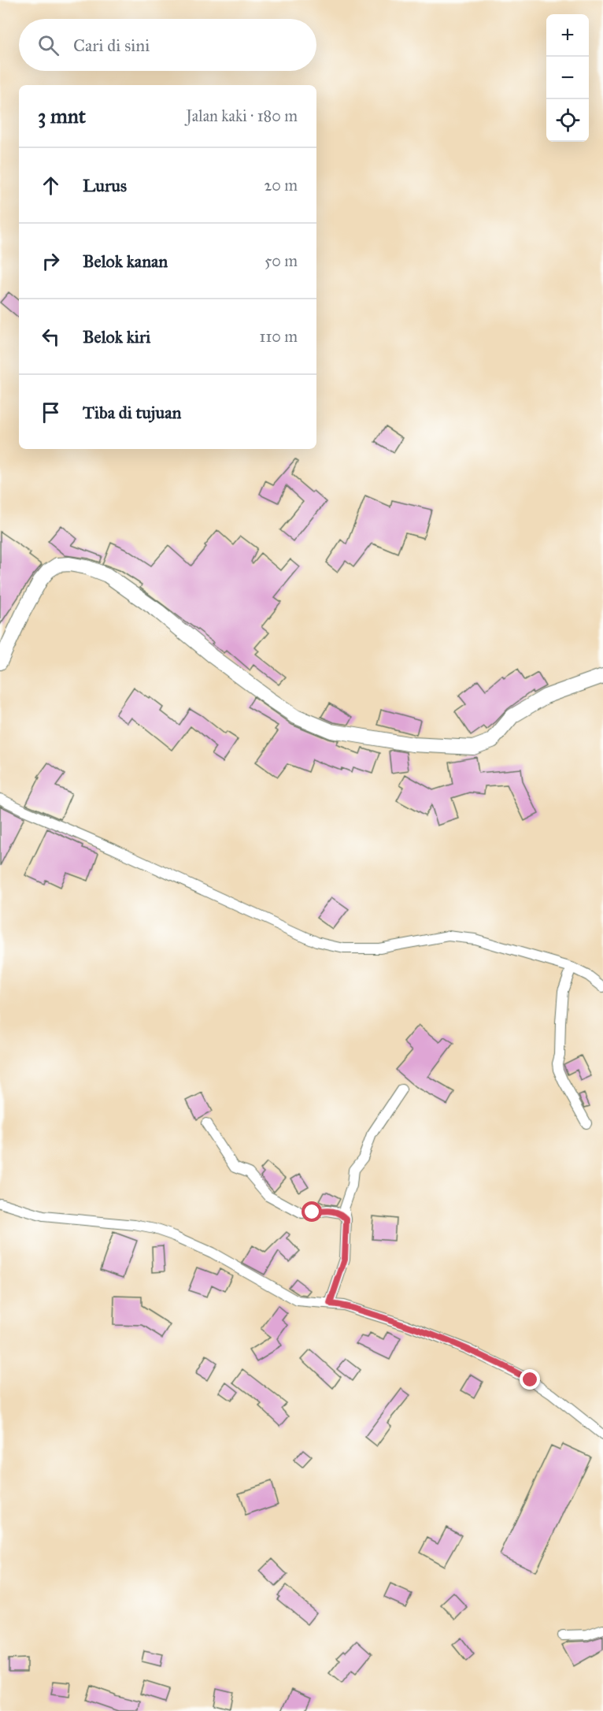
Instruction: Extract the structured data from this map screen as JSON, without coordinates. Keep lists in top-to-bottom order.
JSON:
{
  "page": {
    "map_buttons": ["+", "−"],
    "search": "Cari di sini",
    "heading": ["3 mnt", "Jalan kaki · 180 m"],
    "list": [
      ["Lurus", "20 m"],
      ["Belok kanan", "50 m"],
      ["Belok kiri", "110 m"],
      "Tiba di tujuan"
    ]
  }
}
